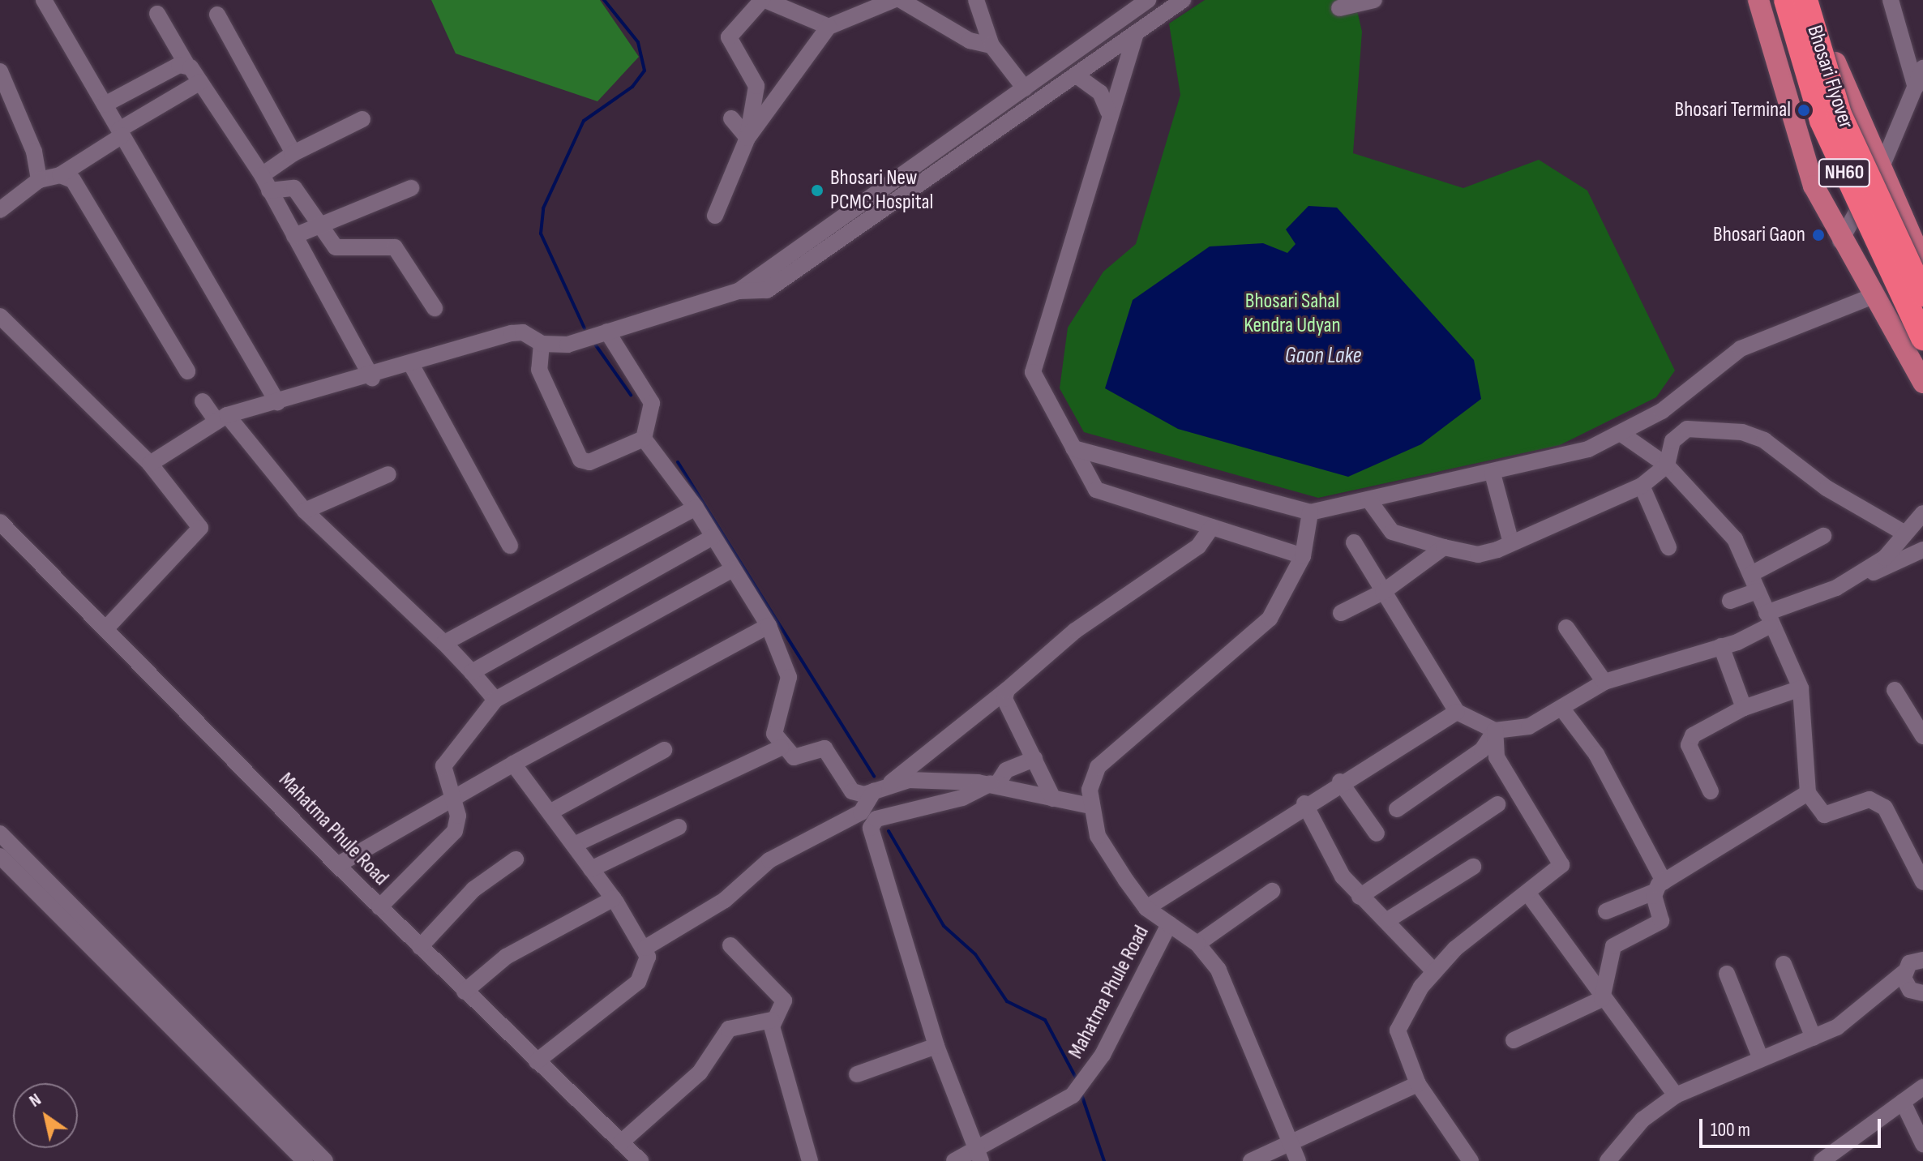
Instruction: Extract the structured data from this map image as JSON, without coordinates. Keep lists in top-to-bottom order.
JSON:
{
  "streets": {
    "highway": ["Bhosari Flyover", "NH60"],
    "street": ["Mahatma Phule Road"]
  },
  "water": ["Gaon Lake"],
  "parks": ["Bhosari Sahal Kendra Udyan"],
  "places": ["Bhosari Terminal", "Bhosari New PCMC Hospital", "Bhosari Gaon"],
  "scale_bar": "100 m",
  "north": "top left"
}
